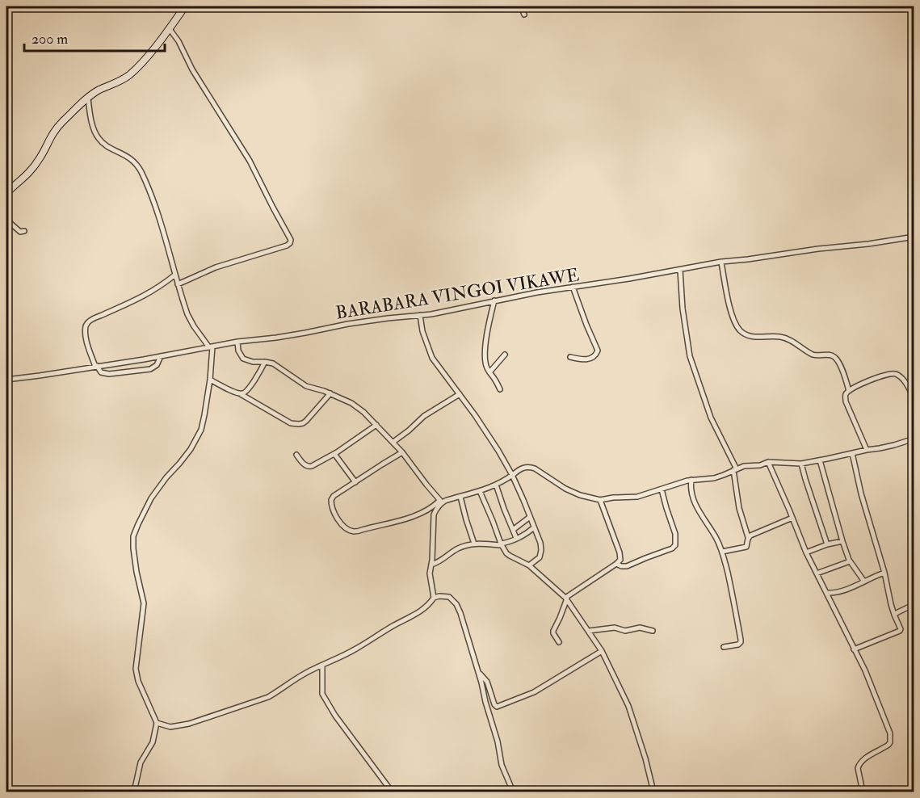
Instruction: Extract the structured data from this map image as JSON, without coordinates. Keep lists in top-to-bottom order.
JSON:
{
  "streets": {
    "street": ["BARABARA VINGOI VIKAWE"]
  },
  "scale_bar": "200 m"
}
